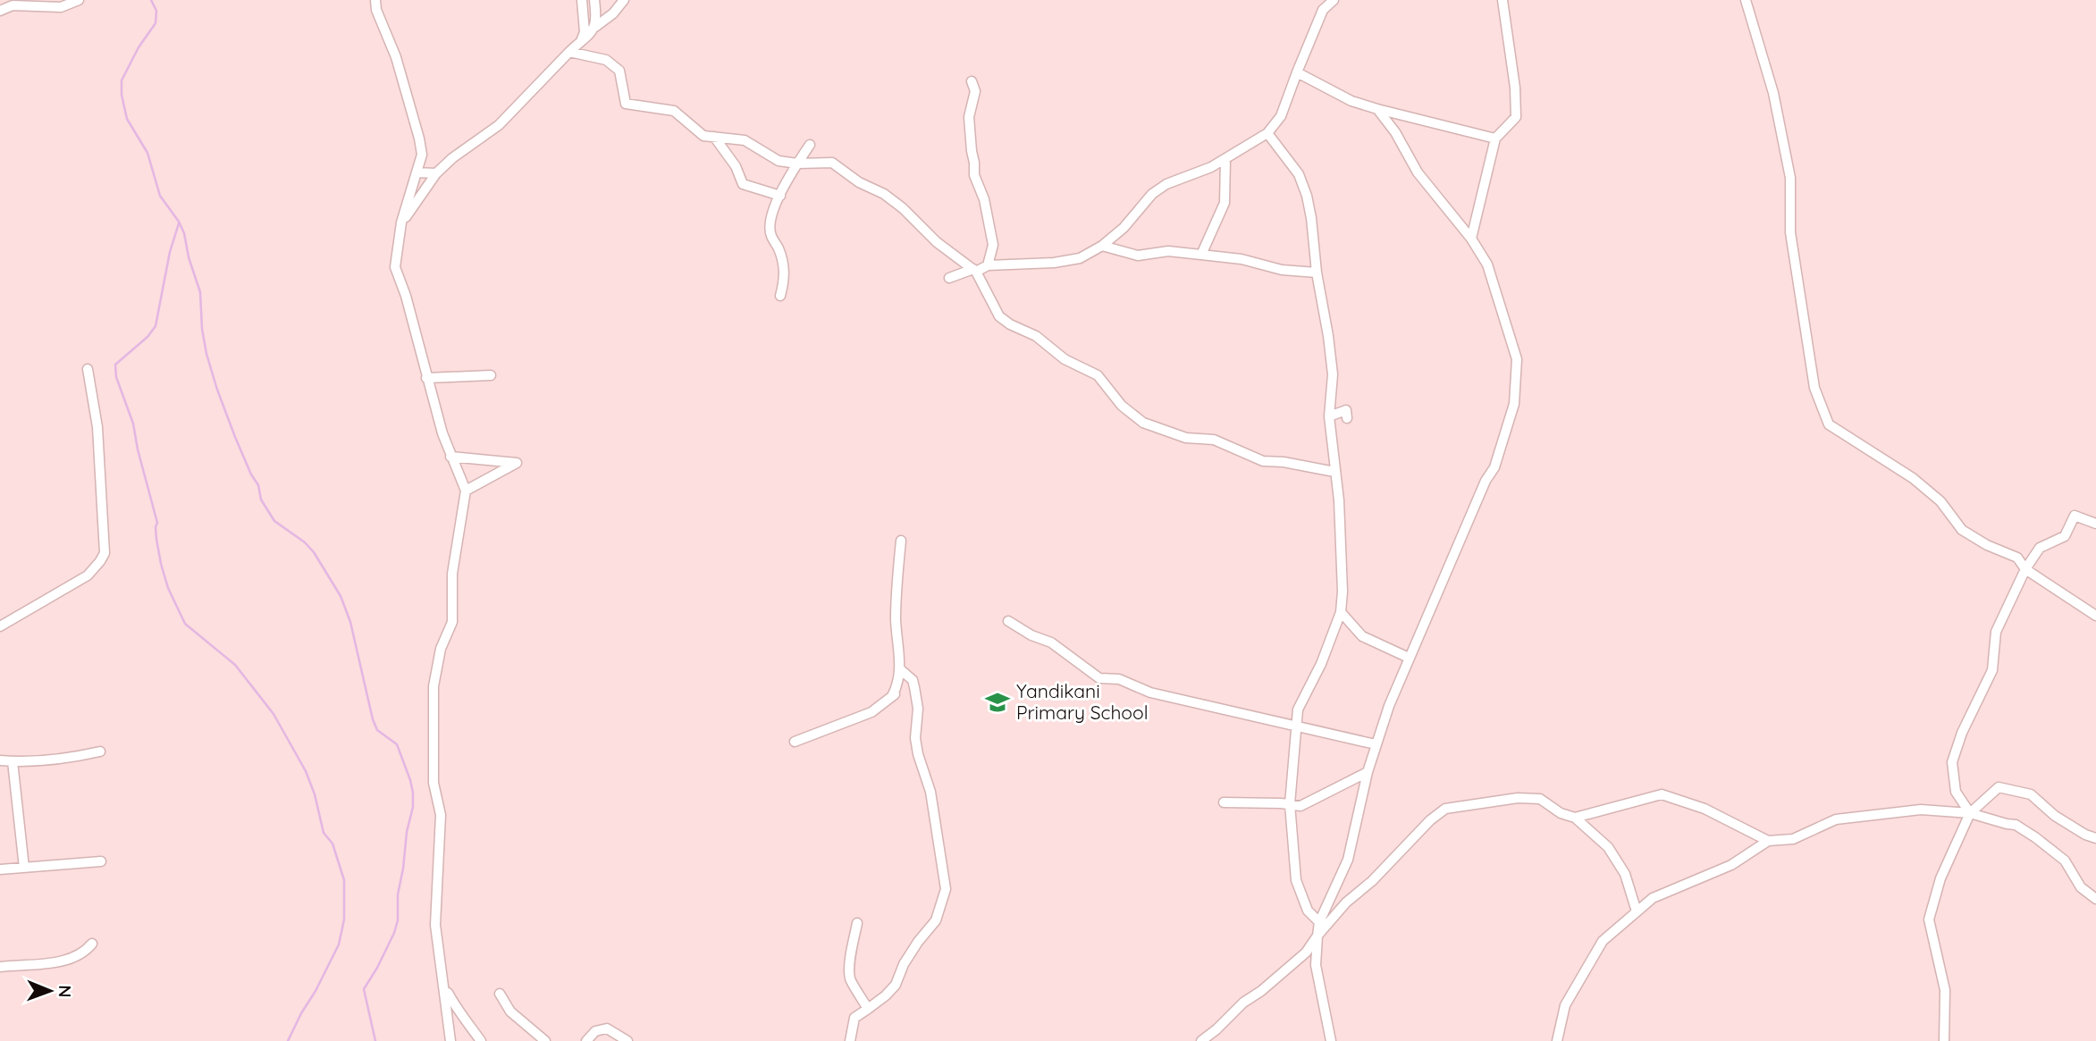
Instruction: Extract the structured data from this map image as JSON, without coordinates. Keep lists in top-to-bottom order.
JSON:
{
  "places": {
    "school or university": ["Yandikani Primary School"]
  },
  "north": "right"
}
